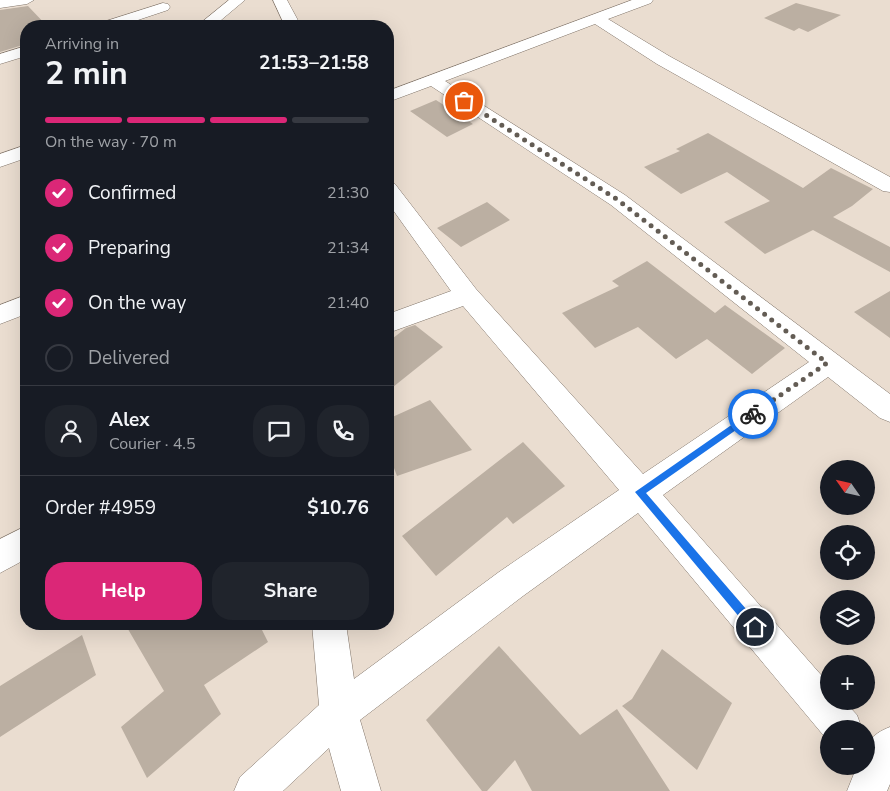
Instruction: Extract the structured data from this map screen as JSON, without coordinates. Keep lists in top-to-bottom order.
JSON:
{
  "north": "top left",
  "page": {
    "heading": ["2 min", "Arriving in", "21:53–21:58"],
    "panel": [
      "Alex",
      "Courier · 4.5",
      "Order #4959",
      "$10.76"
    ],
    "bar": "On the way · 70 m",
    "list": [
      ["Confirmed", "21:30"],
      ["Preparing", "21:34"],
      ["On the way", "21:40"],
      "Delivered"
    ],
    "map_buttons": ["+", "−"],
    "buttons": ["Help", "Share"]
  }
}
